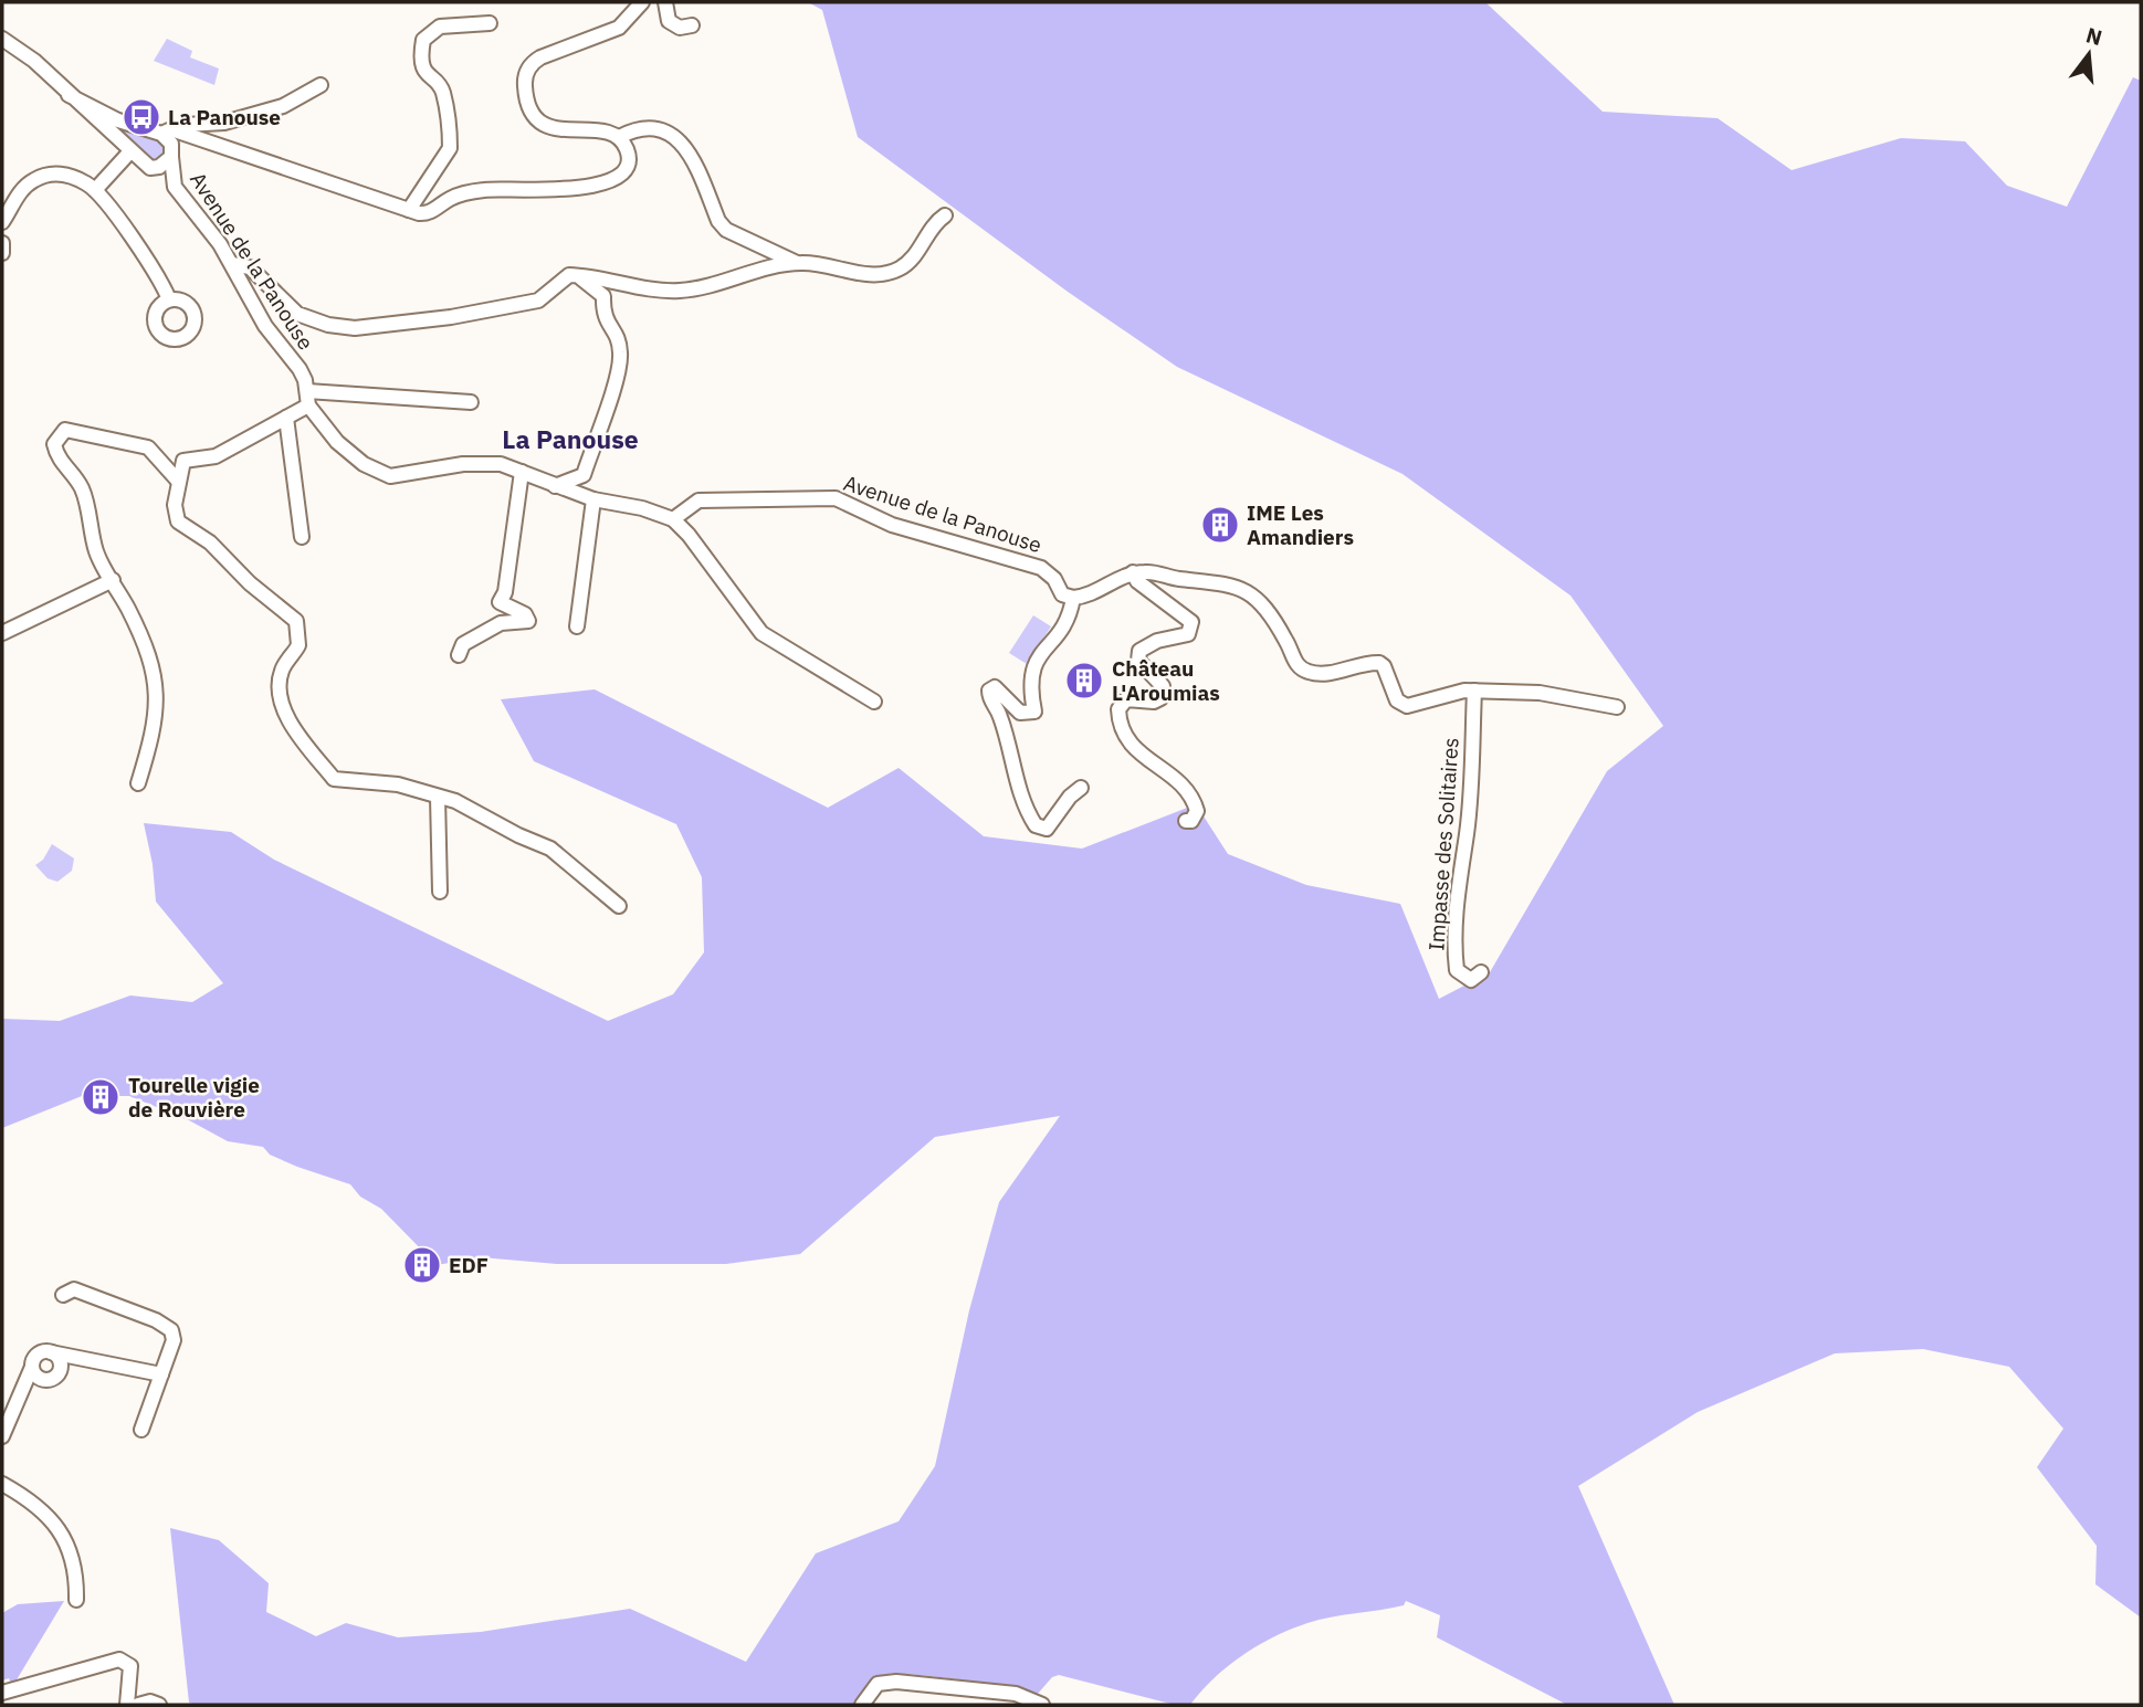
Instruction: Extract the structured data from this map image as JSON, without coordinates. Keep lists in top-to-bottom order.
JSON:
{
  "streets": {
    "street": ["Avenue de la Panouse", "Impasse des Solitaires"]
  },
  "districts": ["La Panouse"],
  "places": {
    "bus stop": ["La Panouse"],
    "building": [
      "IME Les Amandiers",
      "Château L'Aroumias",
      "Tourelle vigie de Rouvière",
      "EDF"
    ]
  },
  "north": "top"
}
